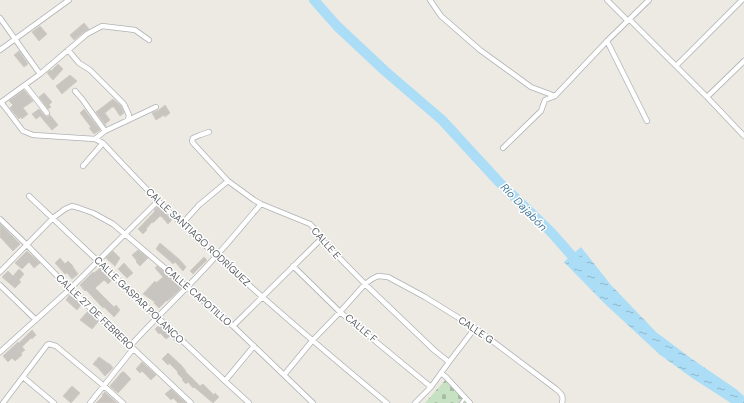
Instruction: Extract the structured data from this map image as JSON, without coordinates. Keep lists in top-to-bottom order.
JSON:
{
  "streets": {
    "street": [
      "CALLE SANTIAGO RODRÍGUEZ",
      "CALLE E",
      "CALLE CAPOTILLO",
      "CALLE GASPAR POLANCO",
      "CALLE 27 DE FEBRERO",
      "CALLE F",
      "CALLE G"
    ]
  },
  "crossings": [
    ["CALLE E", "CALLE G"],
    ["CALLE CAPOTILLO", "CALLE GASPAR POLANCO"]
  ],
  "water": ["Río Dajabón"]
}
